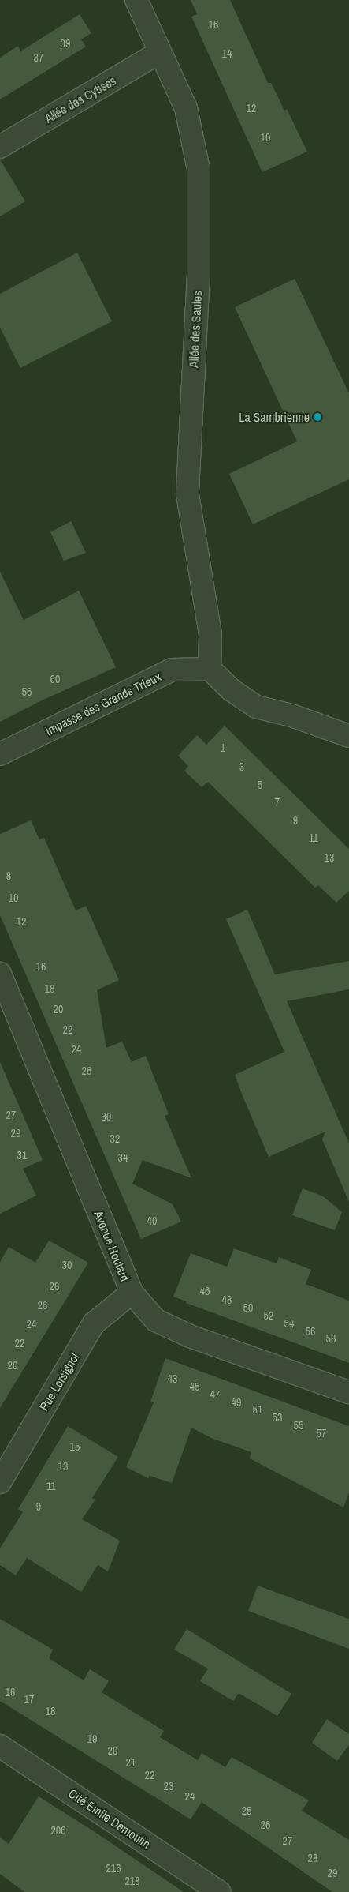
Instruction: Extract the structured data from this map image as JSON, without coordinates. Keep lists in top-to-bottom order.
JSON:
{
  "streets": {
    "street": [
      "Allée des Cytises",
      "Allée des Saules",
      "Impasse des Grands Trieux",
      "Avenue Houtard",
      "Rue Lorsignol",
      "Cité Emile Demoulin"
    ]
  },
  "crossings": [
    ["Allée des Cytises", "Allée des Saules"],
    ["Allée des Saules", "Impasse des Grands Trieux"],
    ["Avenue Houtard", "Rue Lorsignol"]
  ],
  "places": ["La Sambrienne"],
  "house_numbers": [
    "16",
    "39",
    "14",
    "37",
    "12",
    "10",
    "60",
    "56",
    "1",
    "3",
    "5",
    "7",
    "9",
    "11",
    "13",
    "8",
    "10",
    "12",
    "16",
    "18",
    "20",
    "22",
    "24",
    "26",
    "27",
    "30",
    "29",
    "32",
    "31",
    "34",
    "40",
    "30",
    "28",
    "46",
    "48",
    "26",
    "50",
    "52",
    "54",
    "24",
    "56",
    "58",
    "22",
    "20",
    "43",
    "45",
    "47",
    "49",
    "51",
    "53",
    "55",
    "57",
    "15",
    "13",
    "11",
    "9",
    "16",
    "17",
    "18",
    "19",
    "20",
    "21",
    "22",
    "23",
    "24",
    "25",
    "26",
    "206",
    "27",
    "28",
    "216",
    "29",
    "218"
  ]
}
